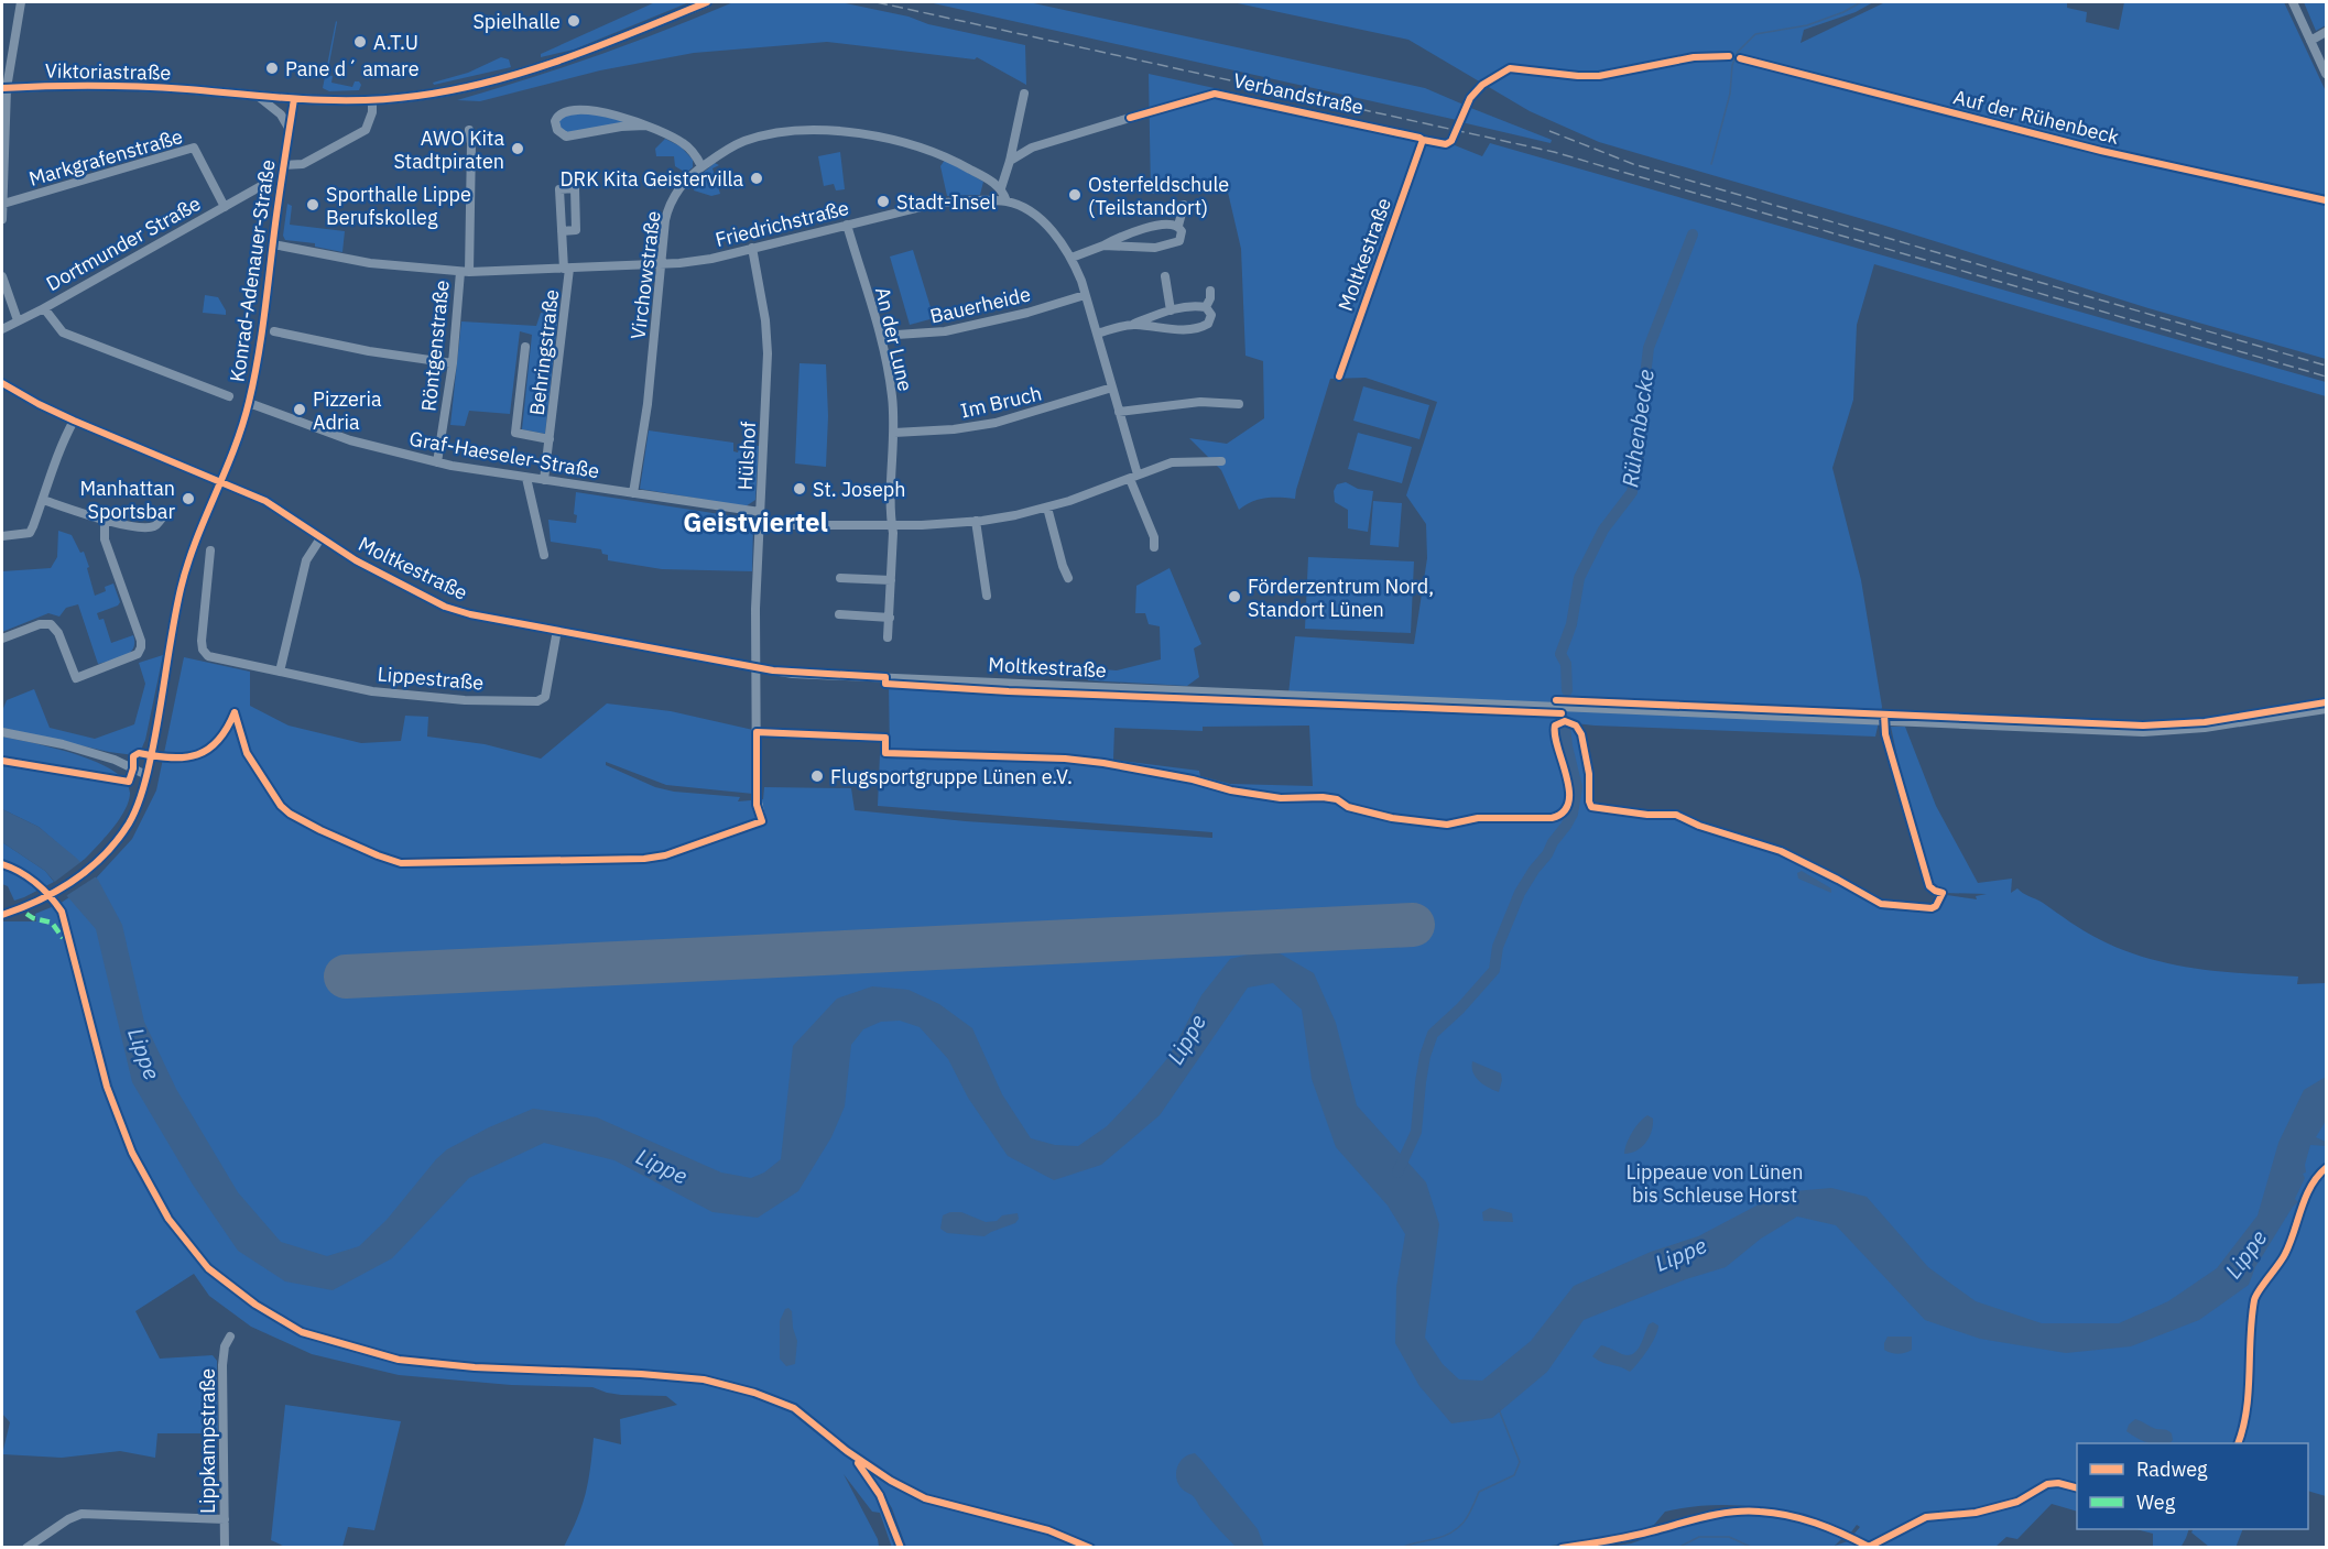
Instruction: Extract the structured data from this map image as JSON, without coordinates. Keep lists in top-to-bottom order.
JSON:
{
  "streets": {
    "main road": ["Viktoriastraße"],
    "street": [
      "Markgrafenstraße",
      "Friedrichstraße",
      "Dortmunder Straße",
      "Moltkestraße",
      "Konrad-Adenauer-Straße",
      "Virchowstraße",
      "Bauerheide",
      "An der Lune",
      "Röntgenstraße",
      "Behringstraße",
      "Im Bruch",
      "Graf-Haeseler-Straße",
      "Hülshof",
      "Lippestraße",
      "Lippkampstraße"
    ],
    "cycle path": ["Verbandstraße", "Auf der Rühenbeck"]
  },
  "crossings": [
    ["Viktoriastraße", "Konrad-Adenauer-Straße"],
    ["Markgrafenstraße", "Dortmunder Straße"],
    ["Friedrichstraße", "Konrad-Adenauer-Straße"],
    ["Friedrichstraße", "Virchowstraße"],
    ["Friedrichstraße", "An der Lune"],
    ["Friedrichstraße", "Röntgenstraße"],
    ["Friedrichstraße", "Behringstraße"],
    ["Friedrichstraße", "Hülshof"],
    ["Moltkestraße", "Konrad-Adenauer-Straße"],
    ["Moltkestraße", "Hülshof"],
    ["Moltkestraße", "Lippestraße"],
    ["Konrad-Adenauer-Straße", "Graf-Haeseler-Straße"],
    ["Virchowstraße", "Graf-Haeseler-Straße"],
    ["Bauerheide", "An der Lune"],
    ["An der Lune", "Im Bruch"],
    ["Röntgenstraße", "Graf-Haeseler-Straße"],
    ["Behringstraße", "Graf-Haeseler-Straße"],
    ["Graf-Haeseler-Straße", "Hülshof"]
  ],
  "districts": ["Geistviertel"],
  "water": ["Rühenbecke", "Lippe"],
  "parks": ["Lippeaue von Lünen bis Schleuse Horst"],
  "places": [
    "Spielhalle",
    "A.T.U",
    "Pane d´ amare",
    "AWO Kita Stadtpiraten",
    "DRK Kita Geistervilla",
    "Osterfeldschule (Teilstandort)",
    "Stadt-Insel",
    "Sporthalle Lippe Berufskolleg",
    "Pizzeria Adria",
    "St. Joseph",
    "Manhattan Sportsbar",
    "Förderzentrum Nord, Standort Lünen",
    "Flugsportgruppe Lünen e.V."
  ],
  "legend": ["Radweg", "Weg"]
}
